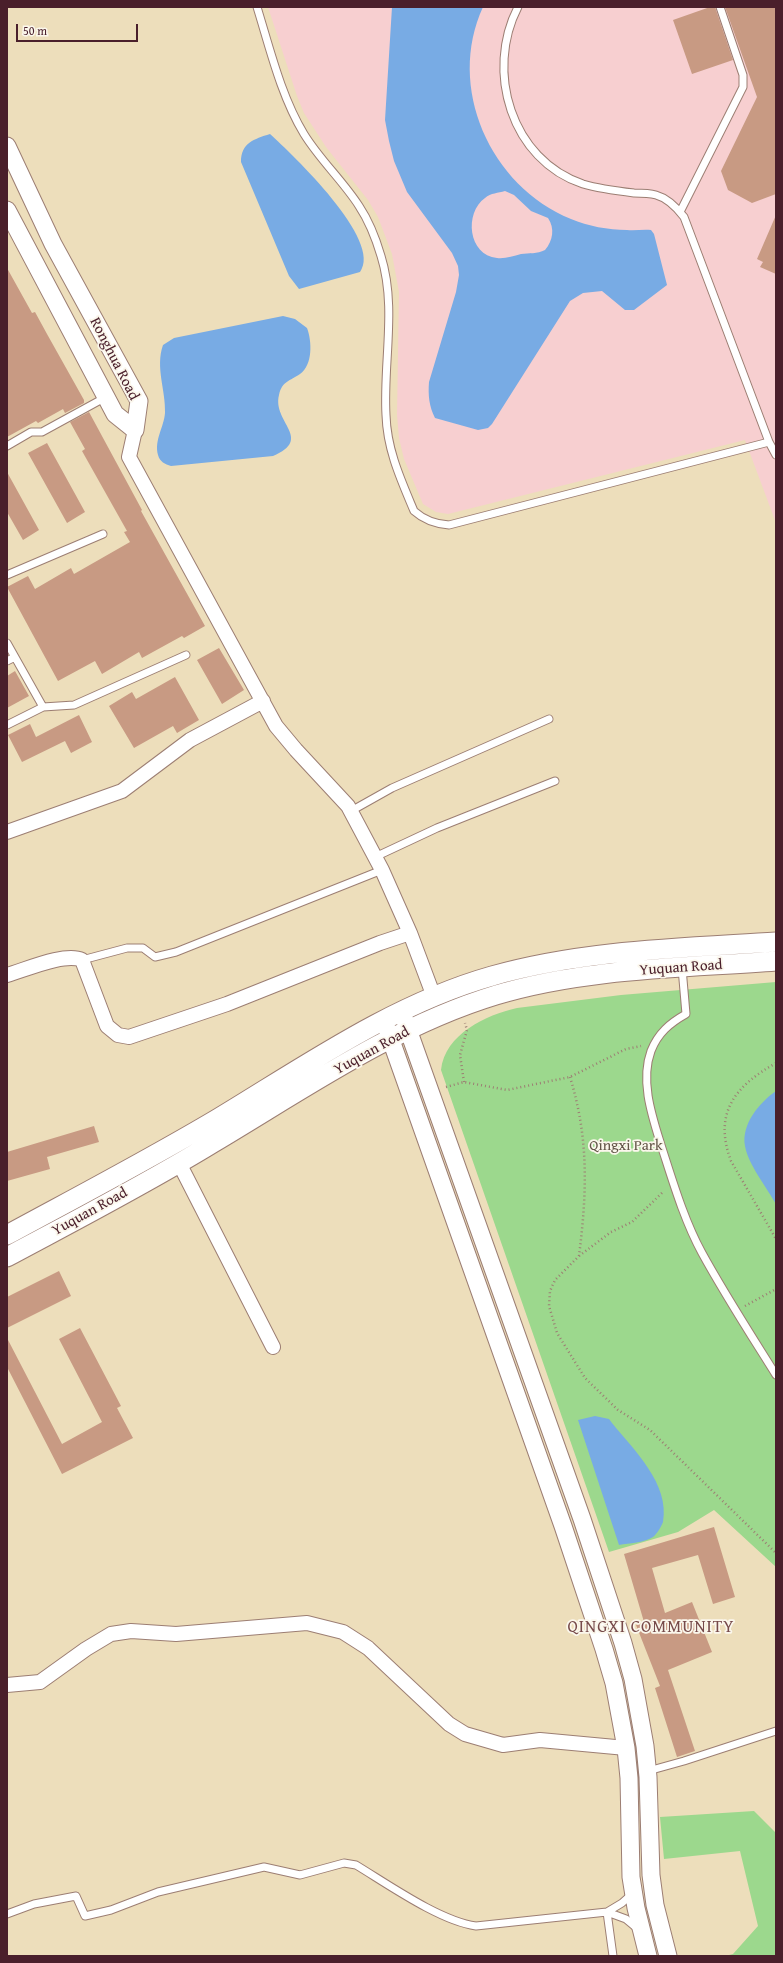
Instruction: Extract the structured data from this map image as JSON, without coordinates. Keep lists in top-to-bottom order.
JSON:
{
  "streets": {
    "main road": ["Yuquan Road"],
    "street": ["Ronghua Road"]
  },
  "districts": ["QINGXI COMMUNITY"],
  "parks": ["Qingxi Park"],
  "scale_bar": "50 m"
}
